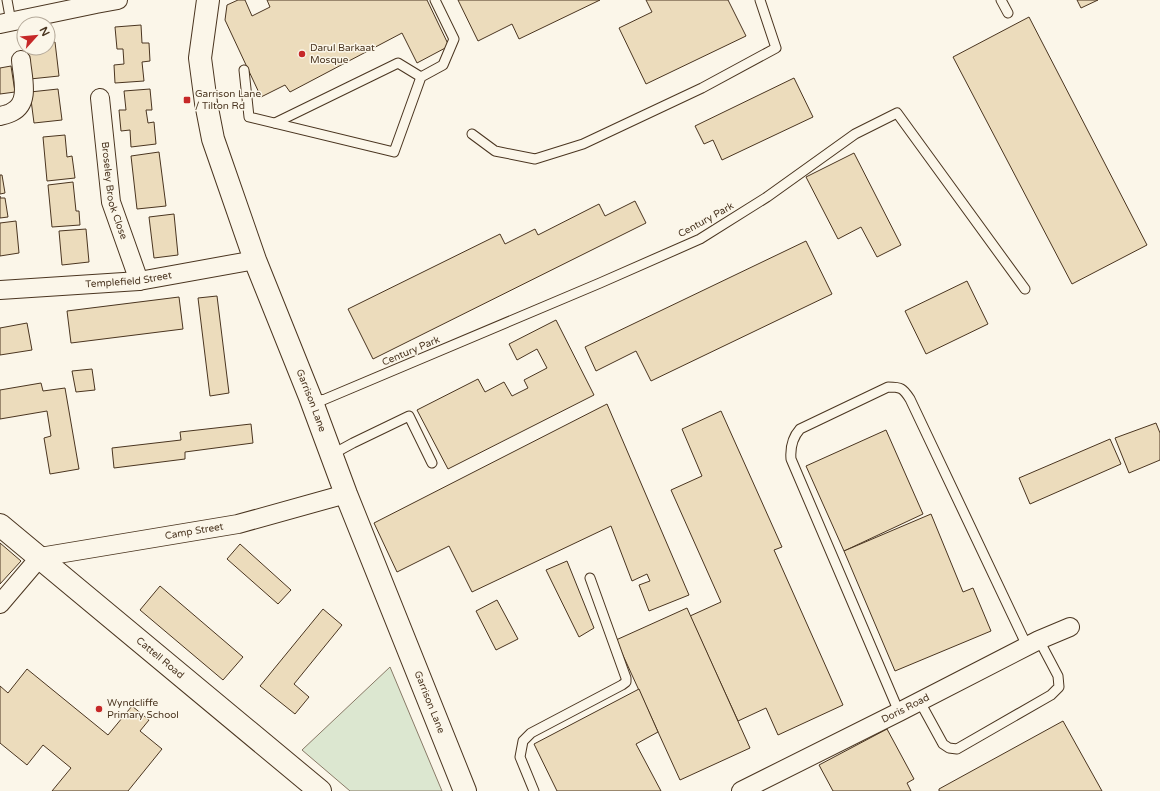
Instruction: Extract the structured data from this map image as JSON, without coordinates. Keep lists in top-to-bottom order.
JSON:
{
  "streets": {
    "street": [
      "Broseley Brook Close",
      "Templefield Street",
      "Garrison Lane",
      "Camp Street",
      "Cattell Road",
      "Doris Road"
    ],
    "lane": ["Century Park"]
  },
  "crossings": [
    ["Broseley Brook Close", "Templefield Street"],
    ["Century Park", "Garrison Lane"],
    ["Templefield Street", "Garrison Lane"],
    ["Garrison Lane", "Camp Street"],
    ["Camp Street", "Cattell Road"]
  ],
  "places": {
    "other": ["Darul Barkaat Mosque", "Wyndcliffe Primary School"],
    "transit": ["Garrison Lane / Tilton Rd"]
  },
  "north": "top right"
}
